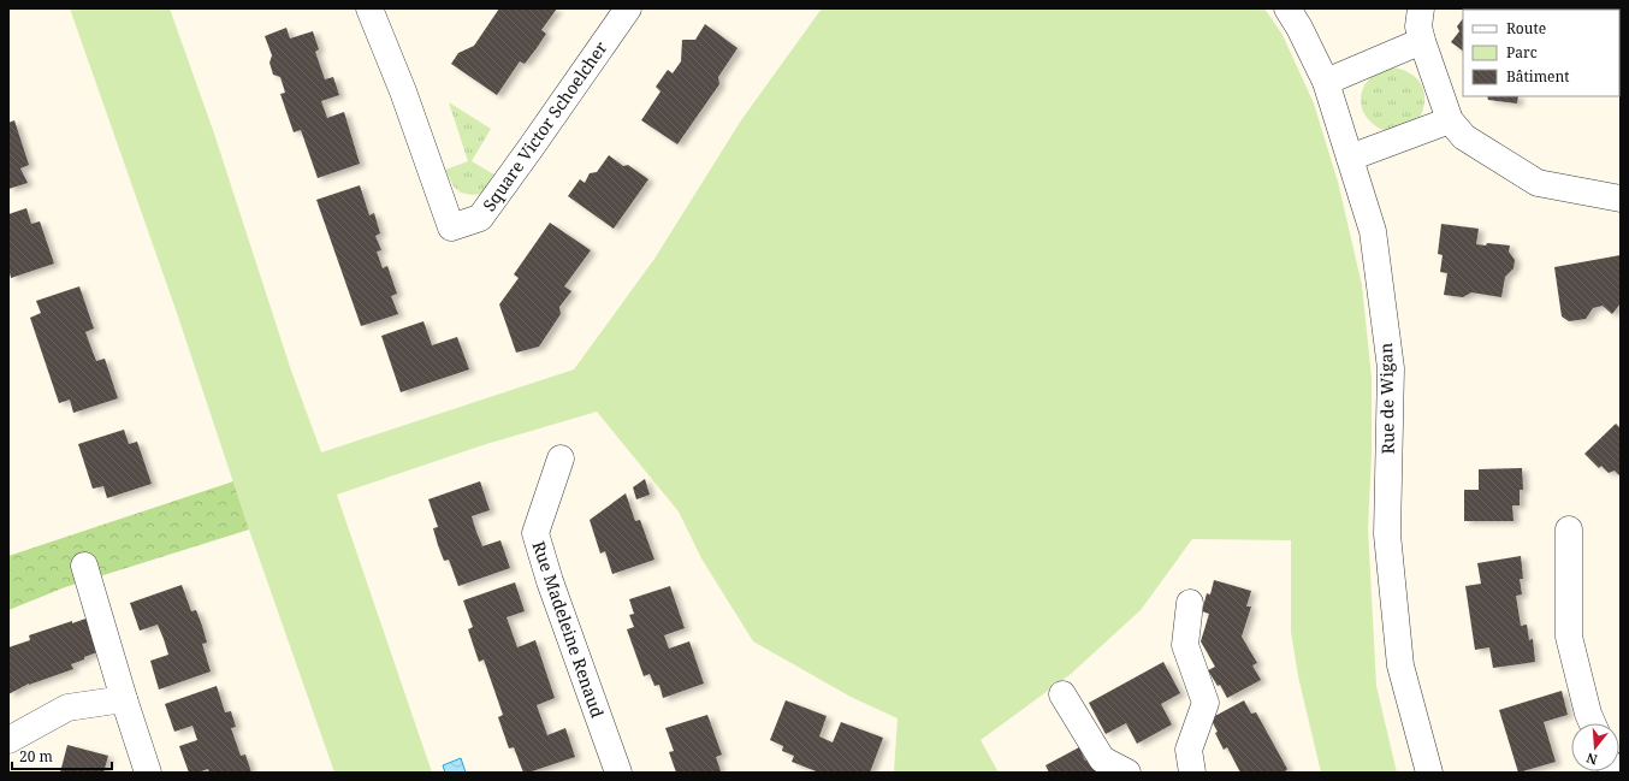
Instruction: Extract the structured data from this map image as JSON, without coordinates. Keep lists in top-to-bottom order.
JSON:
{
  "streets": {
    "street": ["Square Victor Schoelcher", "Rue de Wigan", "Rue Madeleine Renaud"]
  },
  "legend": ["Route", "Parc", "Bâtiment"],
  "scale_bar": "20 m",
  "north": "bottom"
}
